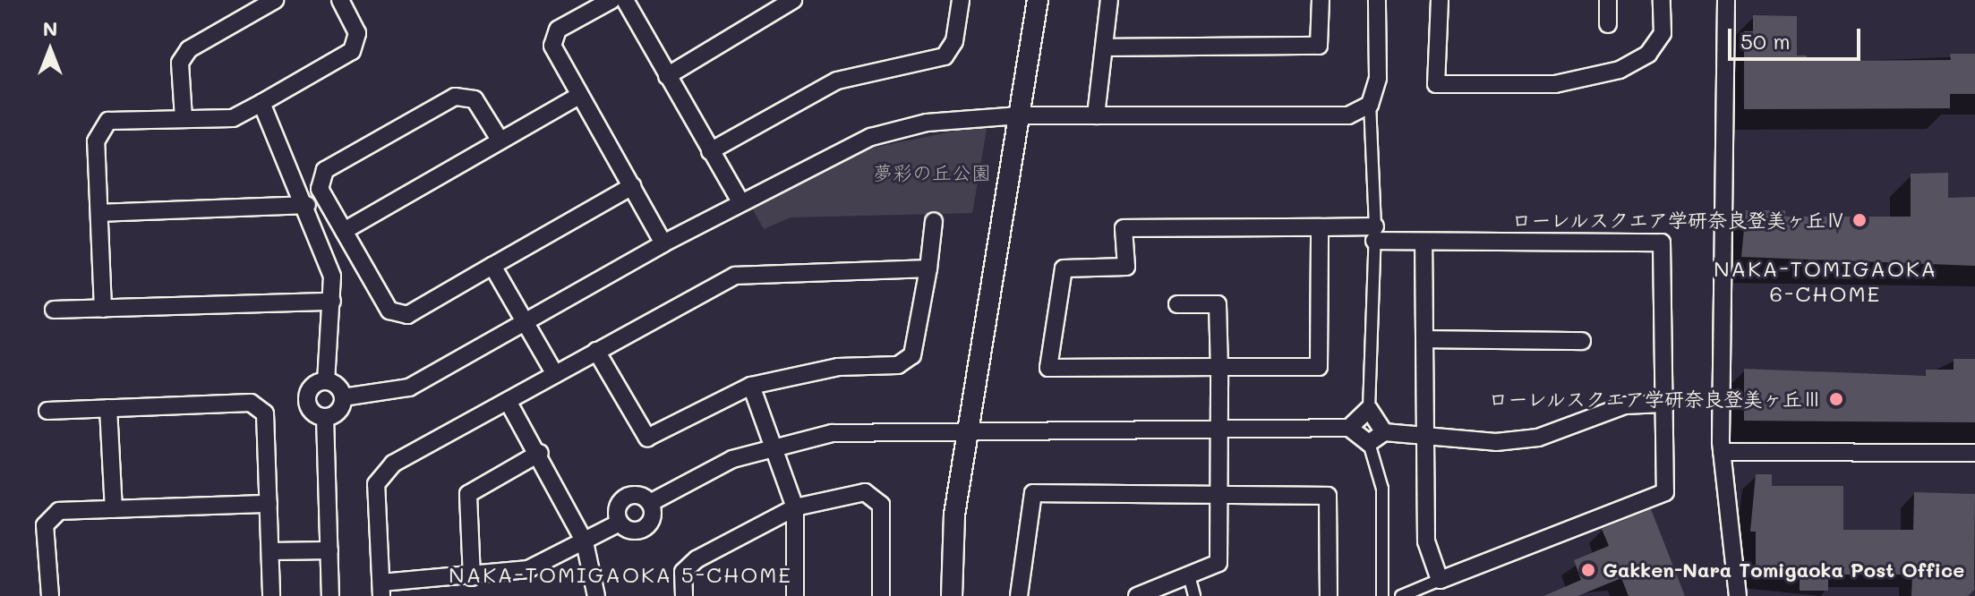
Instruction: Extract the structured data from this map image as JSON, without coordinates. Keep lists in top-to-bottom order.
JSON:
{
  "districts": ["NAKA-TOMIGAOKA 6-CHOME", "NAKA-TOMIGAOKA 5-CHOME"],
  "parks": ["夢彩の丘公園"],
  "places": ["ローレルスクエア学研奈良登美ヶ丘Ⅳ", "ローレルスクエア学研奈良登美ヶ丘Ⅲ", "Gakken-Nara Tomigaoka Post Office"],
  "scale_bar": "50 m",
  "north": "top"
}
